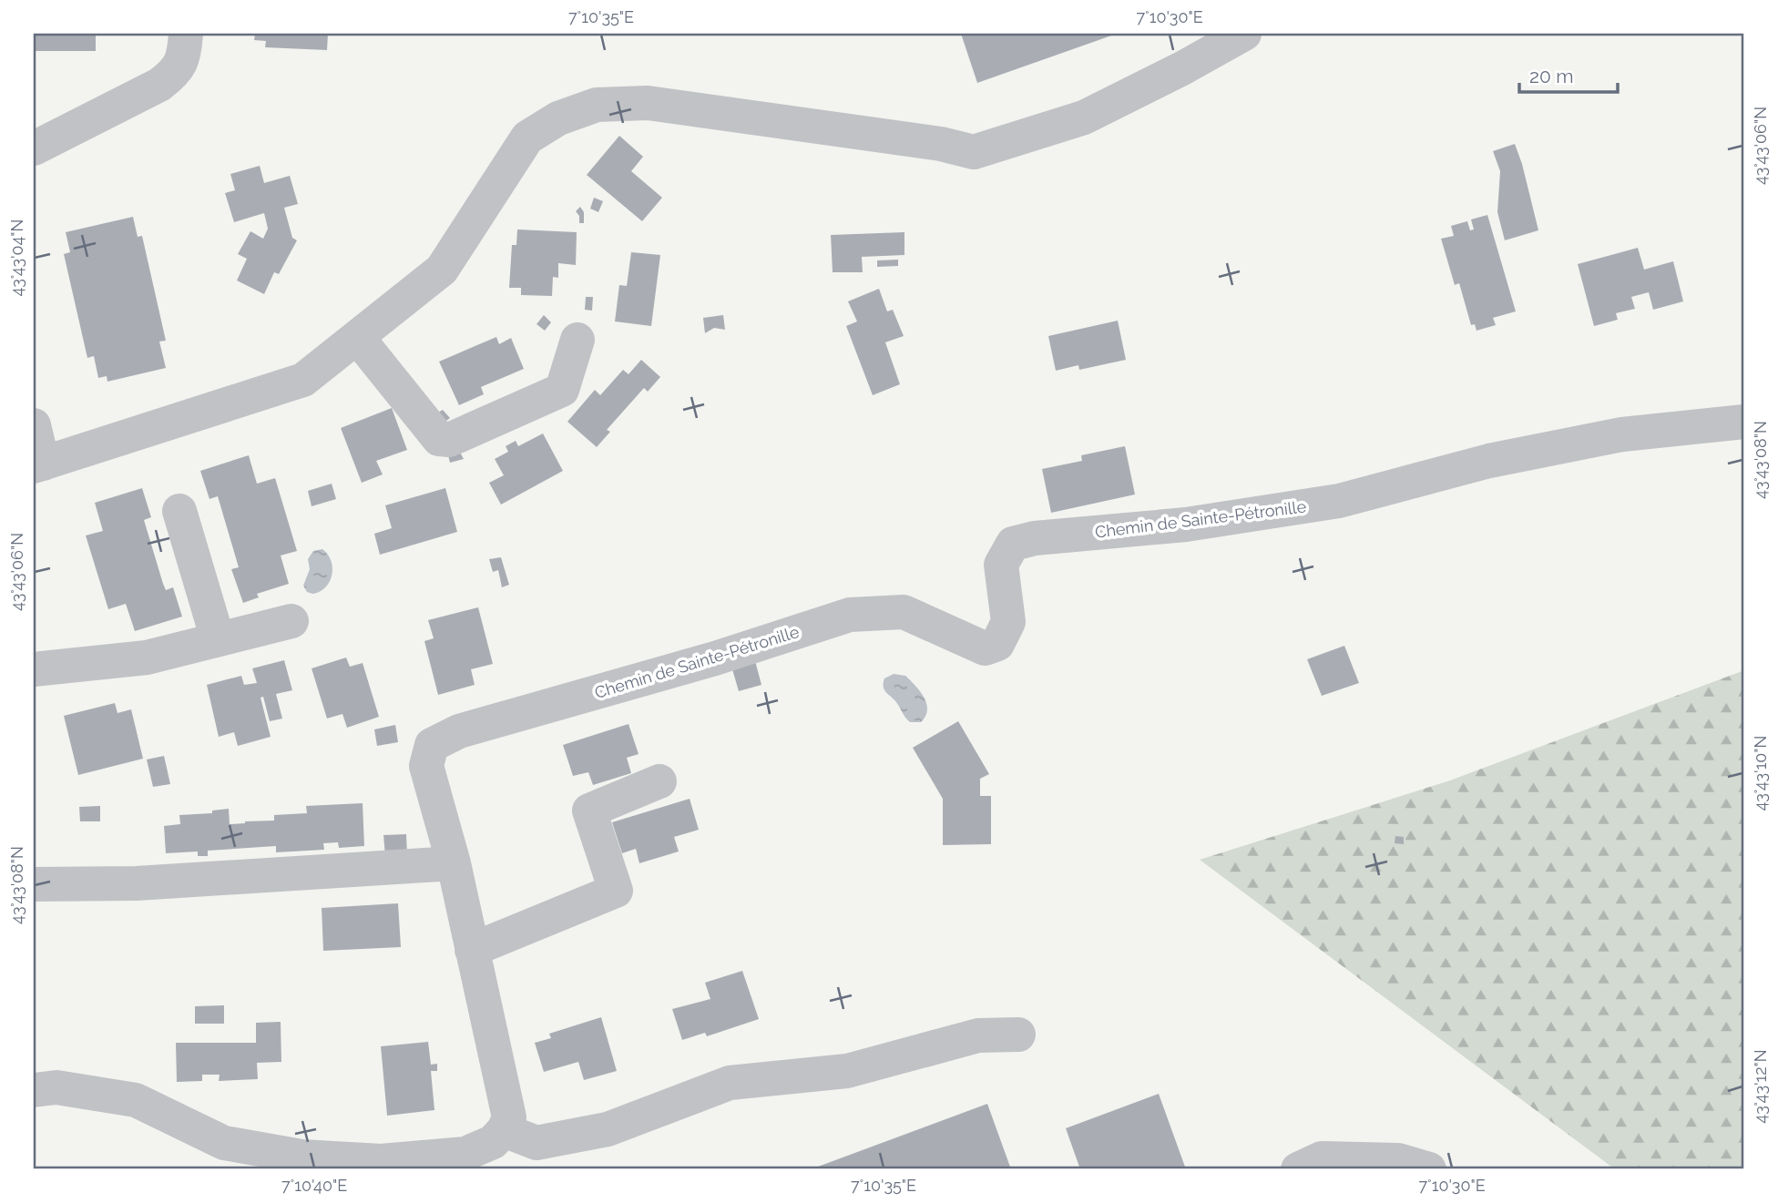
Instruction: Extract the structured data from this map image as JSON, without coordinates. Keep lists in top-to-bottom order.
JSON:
{
  "streets": {
    "street": ["Chemin de Sainte-Pétronille"]
  },
  "scale_bar": "20 m",
  "coordinates": [
    "7°10'35\"E",
    "7°10'30\"E",
    "43°43'06\"N",
    "43°43'04\"N",
    "43°43'08\"N",
    "43°43'10\"N",
    "43°43'12\"N",
    "7°10'40\"E"
  ]
}
